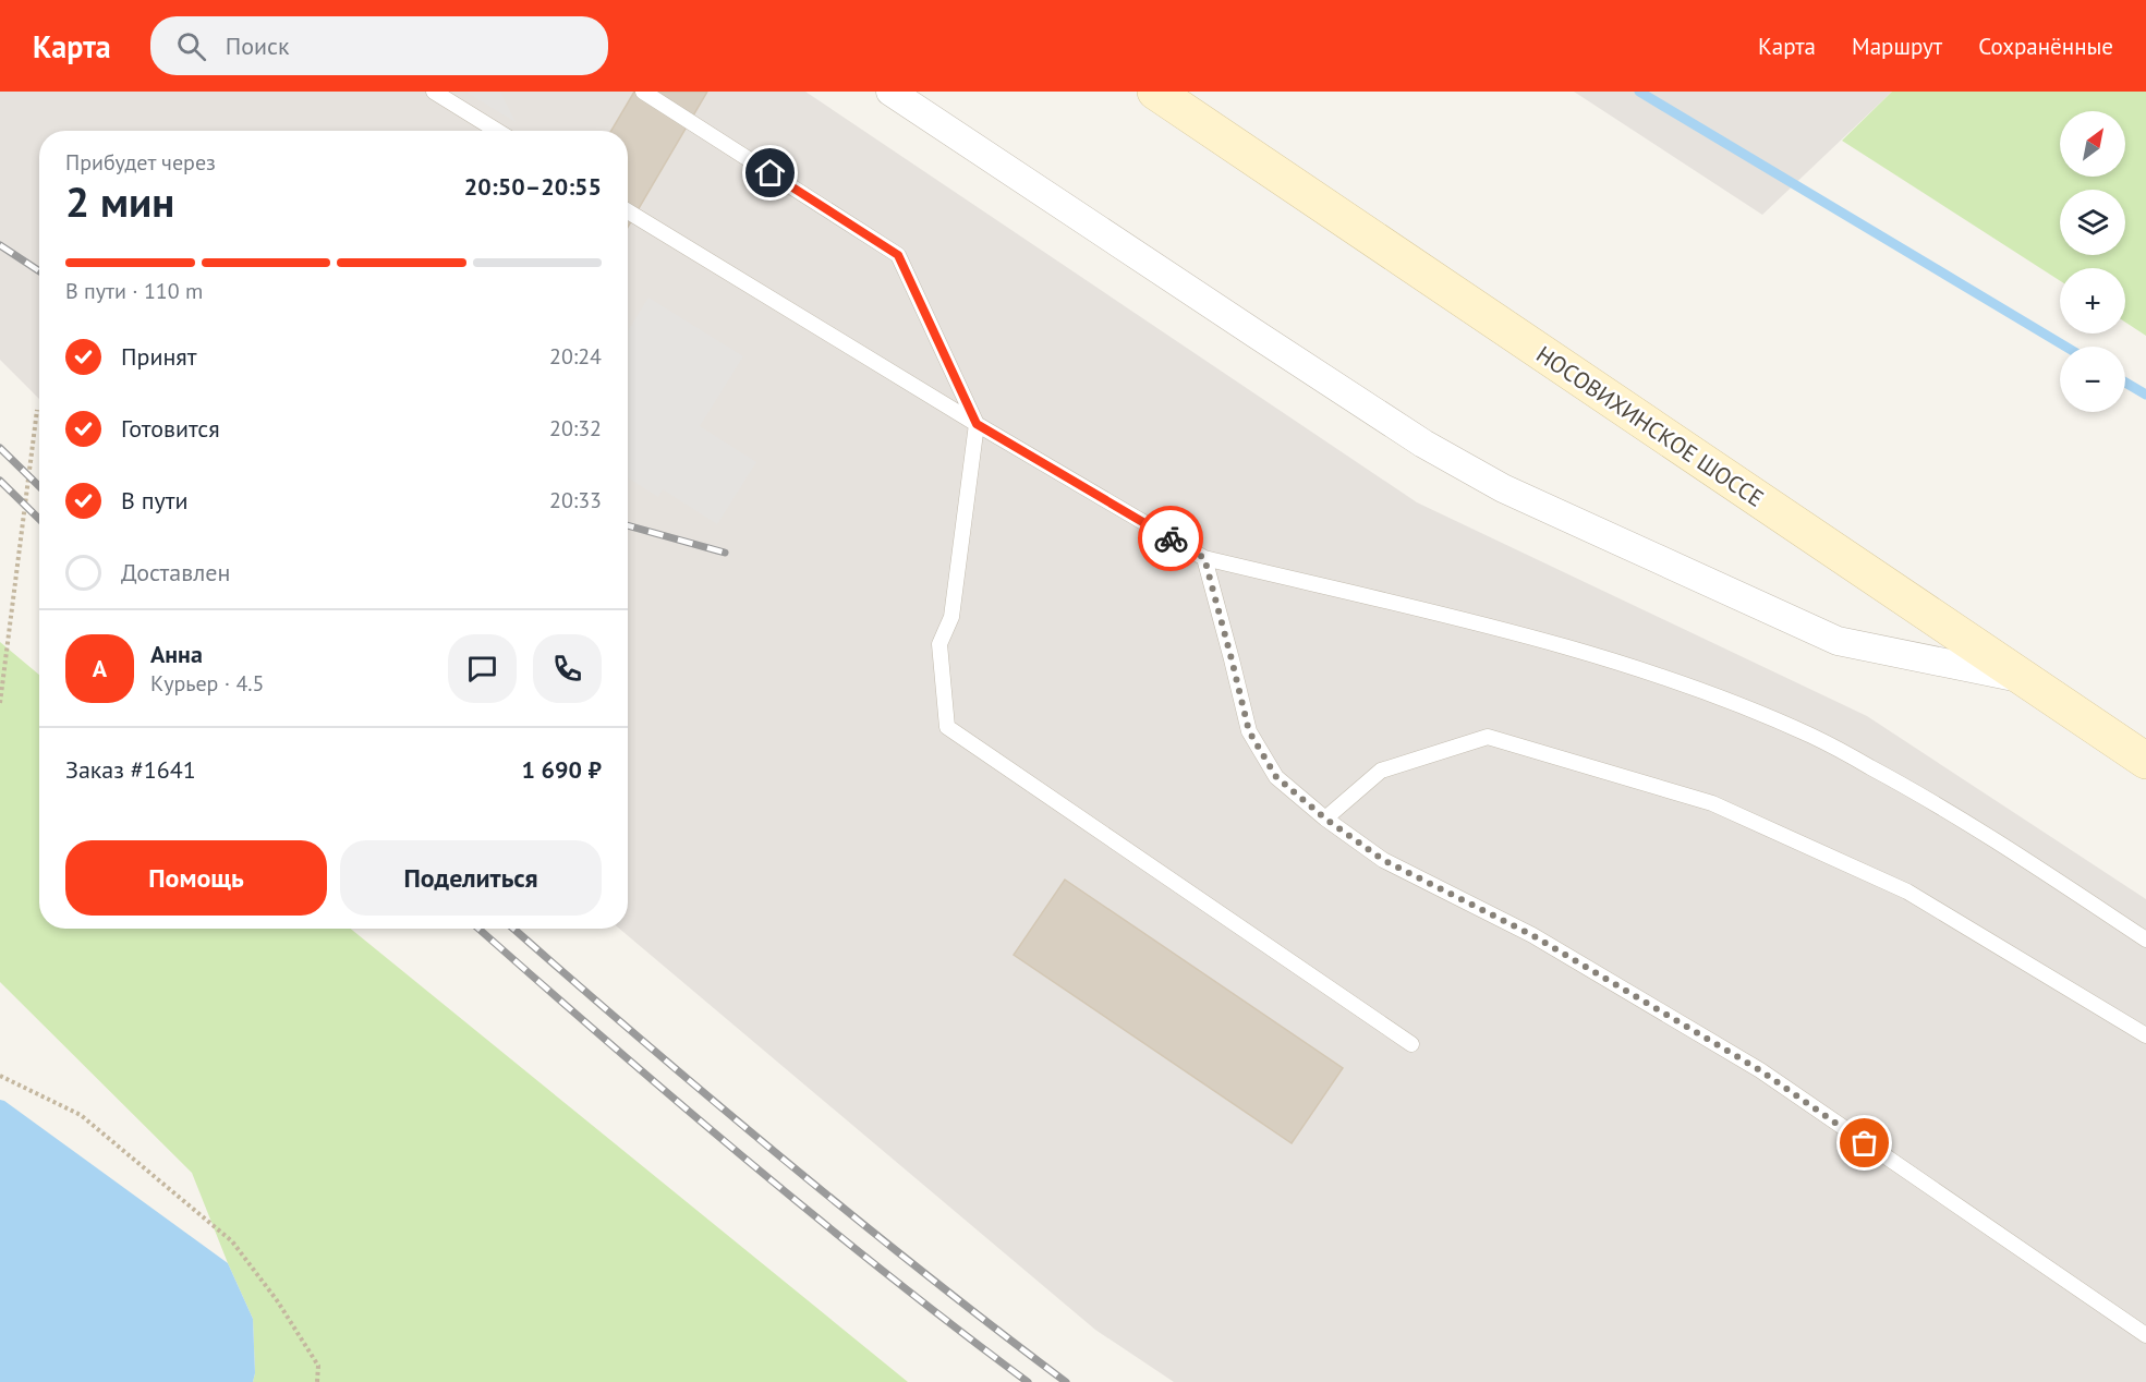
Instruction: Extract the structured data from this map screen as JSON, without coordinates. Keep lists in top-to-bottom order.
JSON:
{
  "streets": {
    "main road": ["НОСОВИХИНСКОЕ ШОССЕ"]
  },
  "north": "top right",
  "page": {
    "header": "Карта",
    "search": "Поиск",
    "nav": ["Карта", "Маршрут", "Сохранённые"],
    "map_buttons": ["+", "−"],
    "heading": ["2 мин", "Прибудет через", "20:50–20:55"],
    "panel": [
      "Анна",
      "Курьер · 4.5",
      "Заказ #1641",
      "1 690 ₽"
    ],
    "bar": "В пути · 110 m",
    "list": [
      ["Принят", "20:24"],
      ["Готовится", "20:32"],
      ["В пути", "20:33"],
      "Доставлен"
    ],
    "round": "А",
    "buttons": ["Помощь", "Поделиться"]
  }
}
